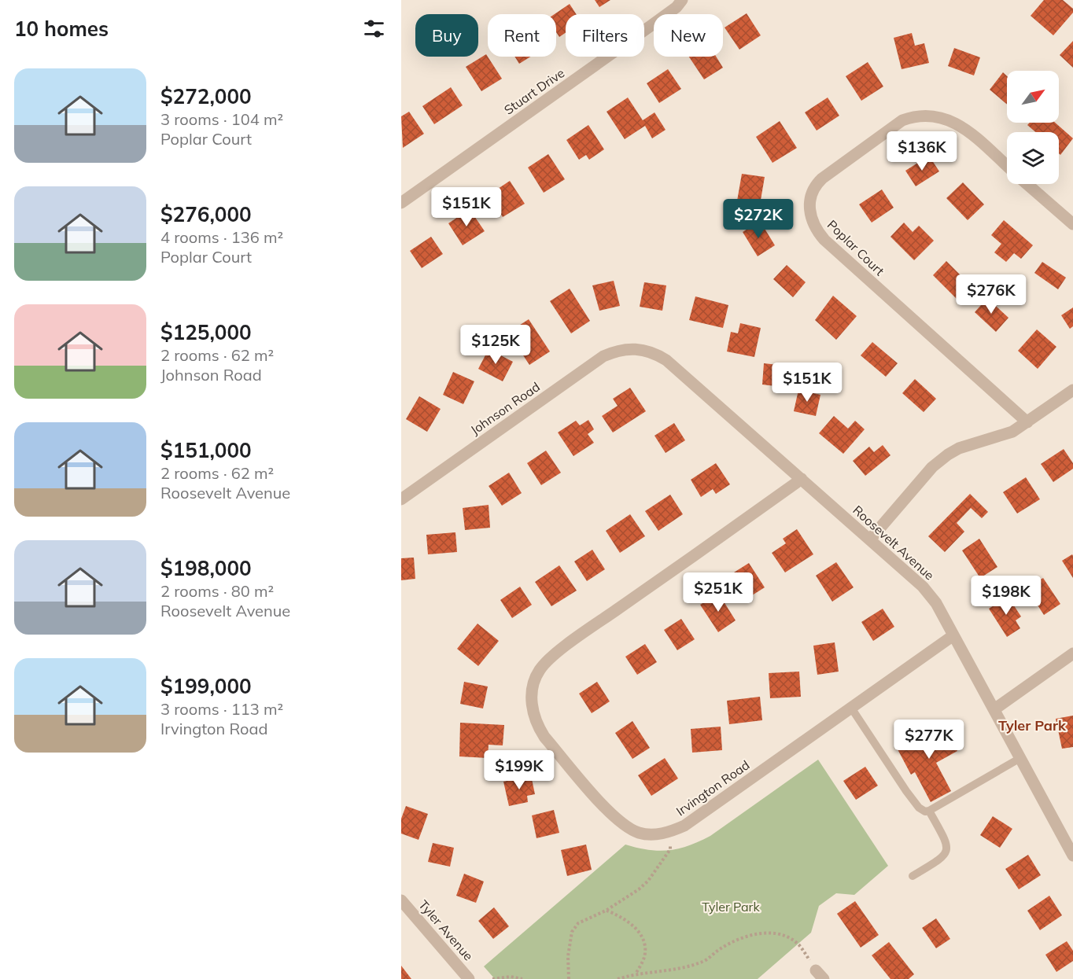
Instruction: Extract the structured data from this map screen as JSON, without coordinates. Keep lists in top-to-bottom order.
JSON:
{
  "streets": {
    "street": [
      "Stuart Drive",
      "Poplar Court",
      "Johnson Road",
      "Roosevelt Avenue",
      "Irvington Road",
      "Tyler Avenue"
    ]
  },
  "crossings": [
    ["Johnson Road", "Roosevelt Avenue"],
    ["Roosevelt Avenue", "Irvington Road"]
  ],
  "districts": ["Tyler Park"],
  "parks": ["Tyler Park"],
  "north": "top right",
  "page": {
    "heading": "10 homes",
    "chip": [
      "Buy",
      "Rent",
      "Filters",
      "New"
    ],
    "list": [
      {
        "name": "$272,000",
        "note": "3 rooms · 104 m² · Poplar Court"
      },
      {
        "name": "$276,000",
        "note": "4 rooms · 136 m² · Poplar Court"
      },
      {
        "name": "$125,000",
        "note": "2 rooms · 62 m² · Johnson Road"
      },
      {
        "name": "$151,000",
        "note": "2 rooms · 62 m² · Roosevelt Avenue"
      },
      {
        "name": "$198,000",
        "note": "2 rooms · 80 m² · Roosevelt Avenue"
      },
      {
        "name": "$199,000",
        "note": "3 rooms · 113 m² · Irvington Road"
      }
    ],
    "price": [
      "$136K",
      "$151K",
      "$272K",
      "$276K",
      "$125K",
      "$151K",
      "$251K",
      "$198K",
      "$277K",
      "$199K"
    ]
  }
}
